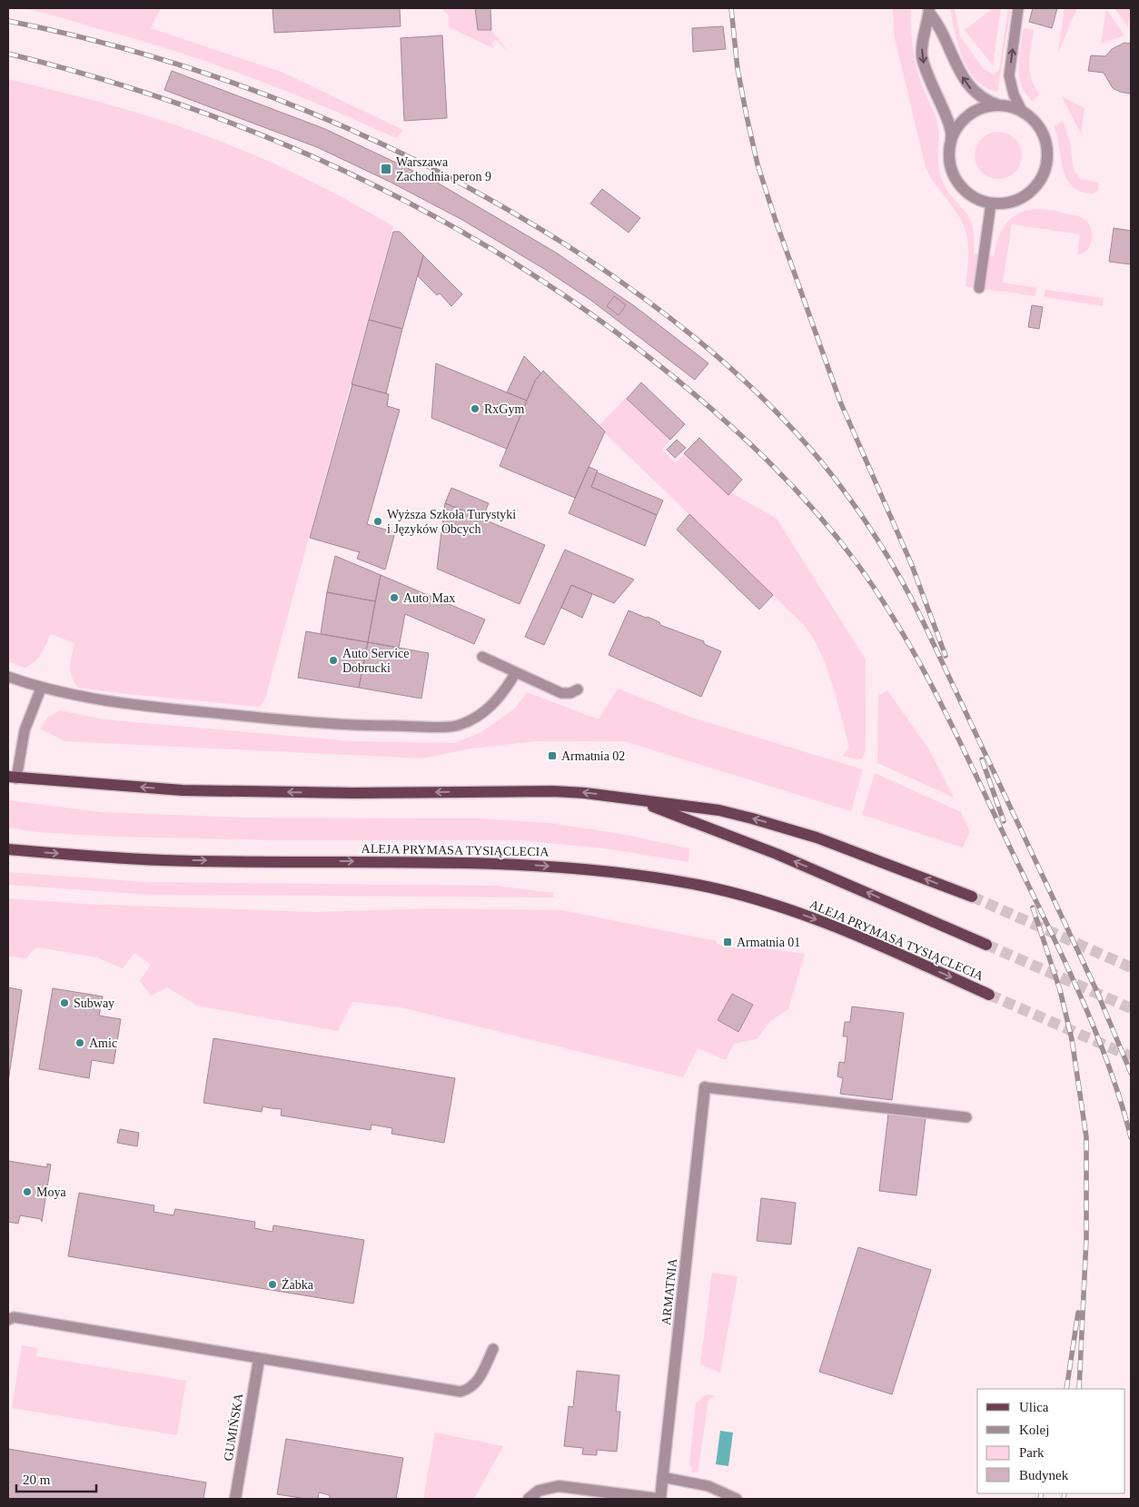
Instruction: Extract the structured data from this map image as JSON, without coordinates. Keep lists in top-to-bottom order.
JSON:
{
  "streets": {
    "main road": ["ALEJA PRYMASA TYSIĄCLECIA"],
    "street": ["ARMATNIA", "GUMIŃSKA"]
  },
  "places": {
    "transit": ["Warszawa Zachodnia peron 9", "Armatnia 02", "Armatnia 01"],
    "other": [
      "RxGym",
      "Wyższa Szkoła Turystyki i Języków Obcych",
      "Auto Max",
      "Auto Service Dobrucki",
      "Subway",
      "Amic",
      "Moya",
      "Żabka"
    ]
  },
  "legend": [
    "Ulica",
    "Kolej",
    "Park",
    "Budynek"
  ],
  "scale_bar": "20 m"
}
